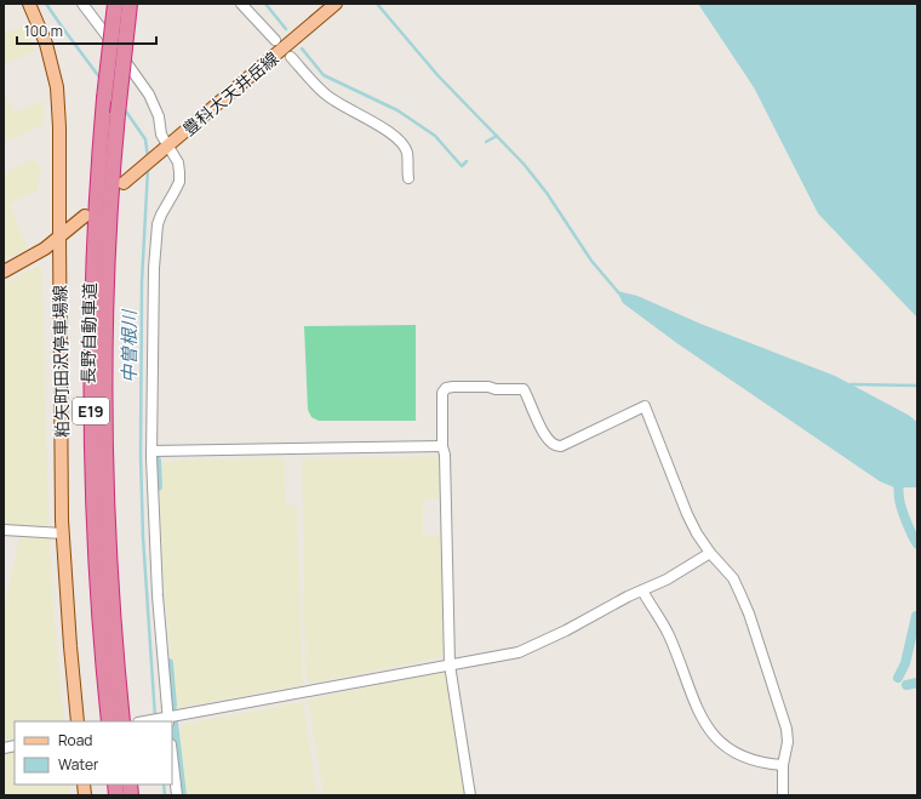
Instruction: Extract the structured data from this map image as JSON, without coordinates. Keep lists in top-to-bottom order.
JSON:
{
  "streets": {
    "highway": ["長野自動車道", "E19"],
    "main road": ["豊科大天井岳線", "粕矢町田沢停車場線"]
  },
  "water": ["中曽根川"],
  "legend": ["Road", "Water"],
  "scale_bar": "100 m"
}
